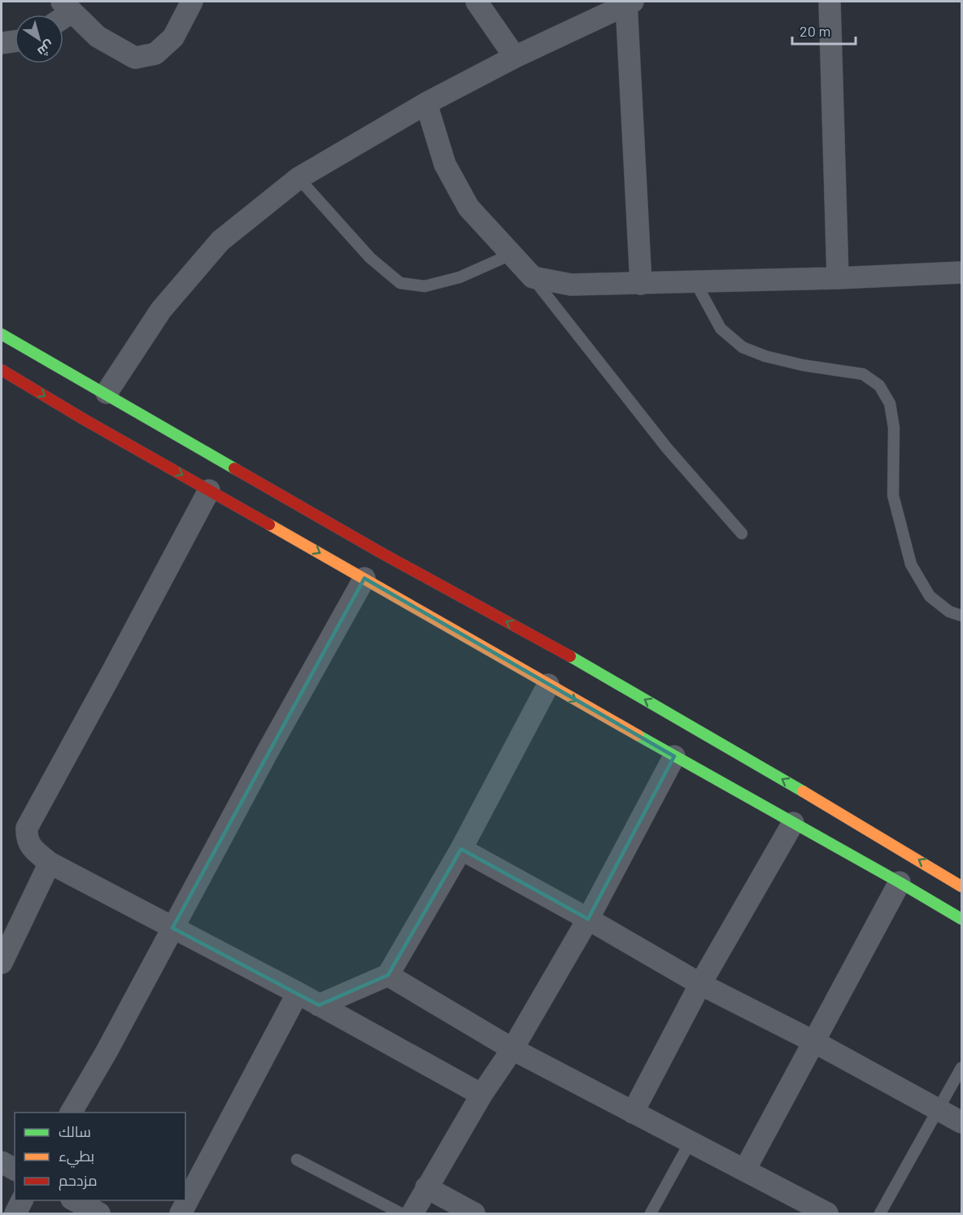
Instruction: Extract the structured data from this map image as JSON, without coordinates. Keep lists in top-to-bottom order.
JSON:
{
  "legend": ["سالك", "بطيء", "مزدحم"],
  "scale_bar": "20 m",
  "north": "bottom right"
}
